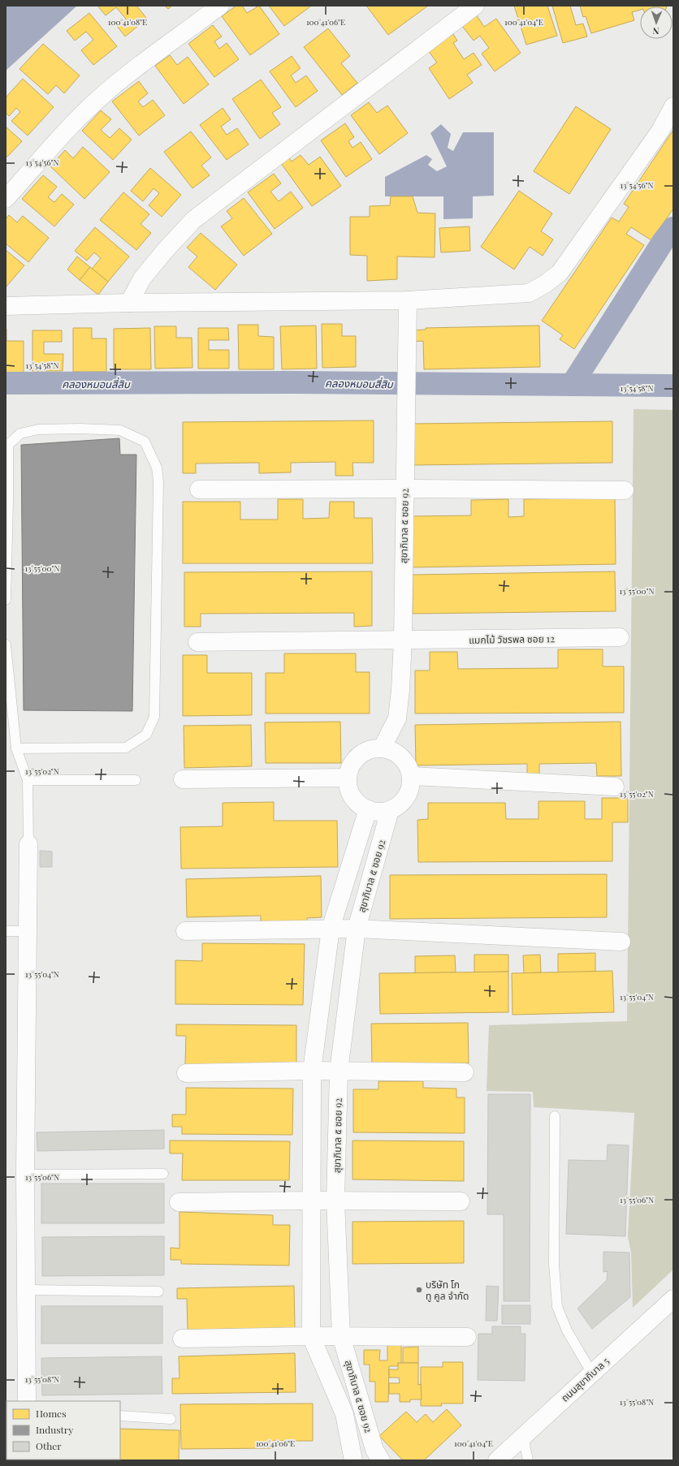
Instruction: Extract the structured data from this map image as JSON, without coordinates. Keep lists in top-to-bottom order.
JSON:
{
  "streets": {
    "street": ["สุขาภิบาล ๕ ซอย 92", "แมกไม้ วัชรพล ซอย 12", "ถนนสุขาภิบาล 5"]
  },
  "crossings": [
    ["สุขาภิบาล ๕ ซอย 92", "แมกไม้ วัชรพล ซอย 12"]
  ],
  "water": ["คลองหมอนสี่สิบ"],
  "places": ["บริษัท โก ทู คูล จำกัด"],
  "legend": ["Homes", "Industry", "Other"],
  "north": "bottom",
  "coordinates": [
    "100°41'08\"E",
    "100°41'06\"E",
    "100°41'04\"E",
    "13°54'56\"N",
    "13°54'58\"N",
    "13°55'00\"N",
    "13°55'02\"N",
    "13°55'04\"N",
    "13°55'06\"N",
    "13°55'08\"N"
  ]
}
